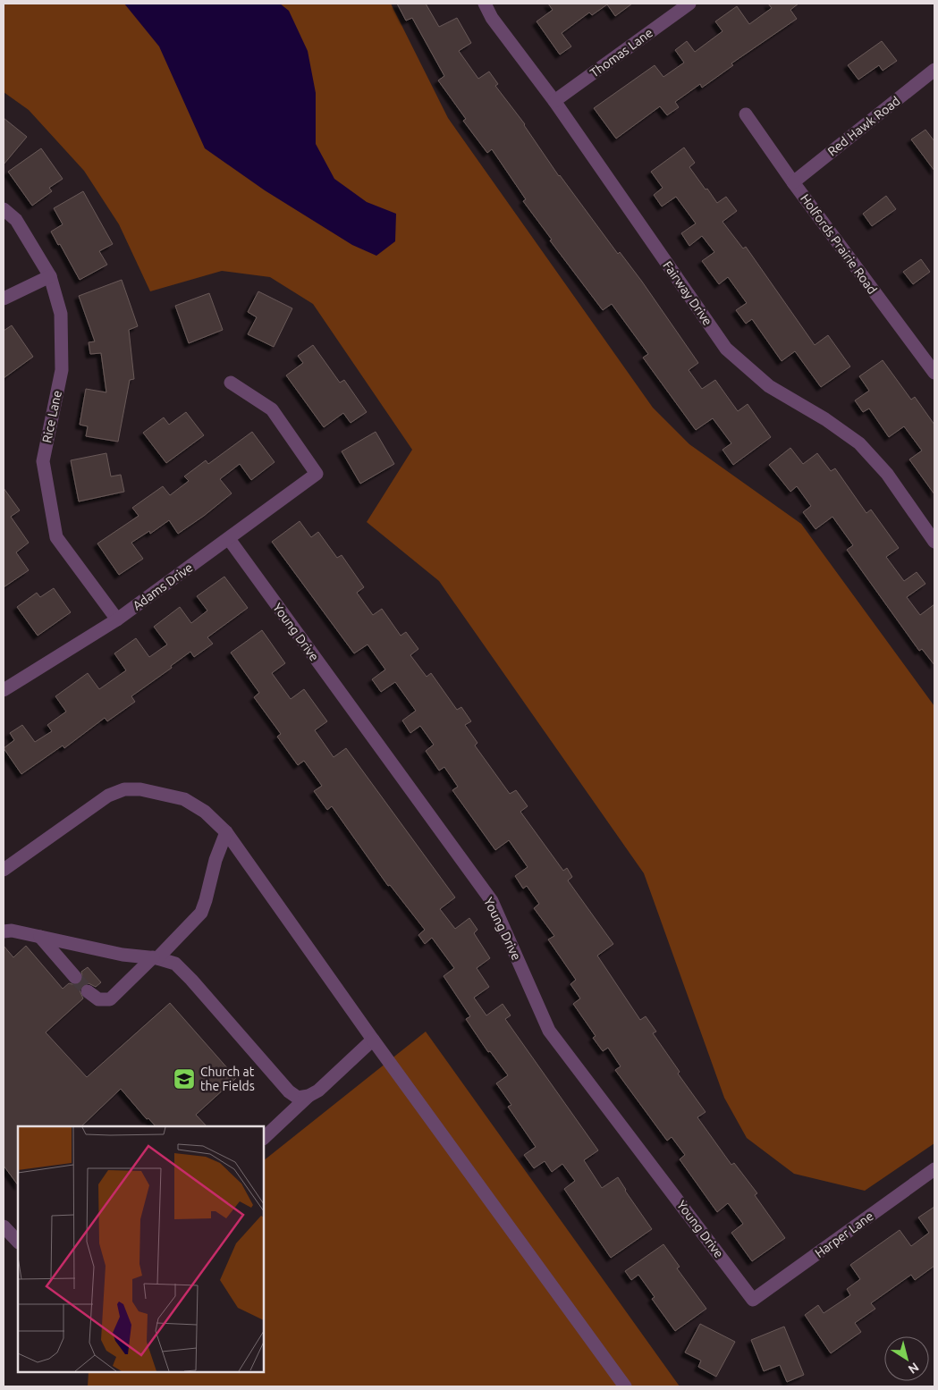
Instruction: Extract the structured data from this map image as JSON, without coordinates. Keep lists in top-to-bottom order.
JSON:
{
  "streets": {
    "street": [
      "Thomas Lane",
      "Red Hawk Road",
      "Holfords Prairie Road",
      "Fairway Drive",
      "Rice Lane",
      "Adams Drive",
      "Young Drive",
      "Harper Lane"
    ]
  },
  "crossings": [
    ["Thomas Lane", "Fairway Drive"],
    ["Red Hawk Road", "Holfords Prairie Road"],
    ["Rice Lane", "Adams Drive"],
    ["Adams Drive", "Young Drive"],
    ["Young Drive", "Harper Lane"]
  ],
  "places": {
    "school or university": ["Church at the Fields"]
  },
  "north": "bottom right"
}
